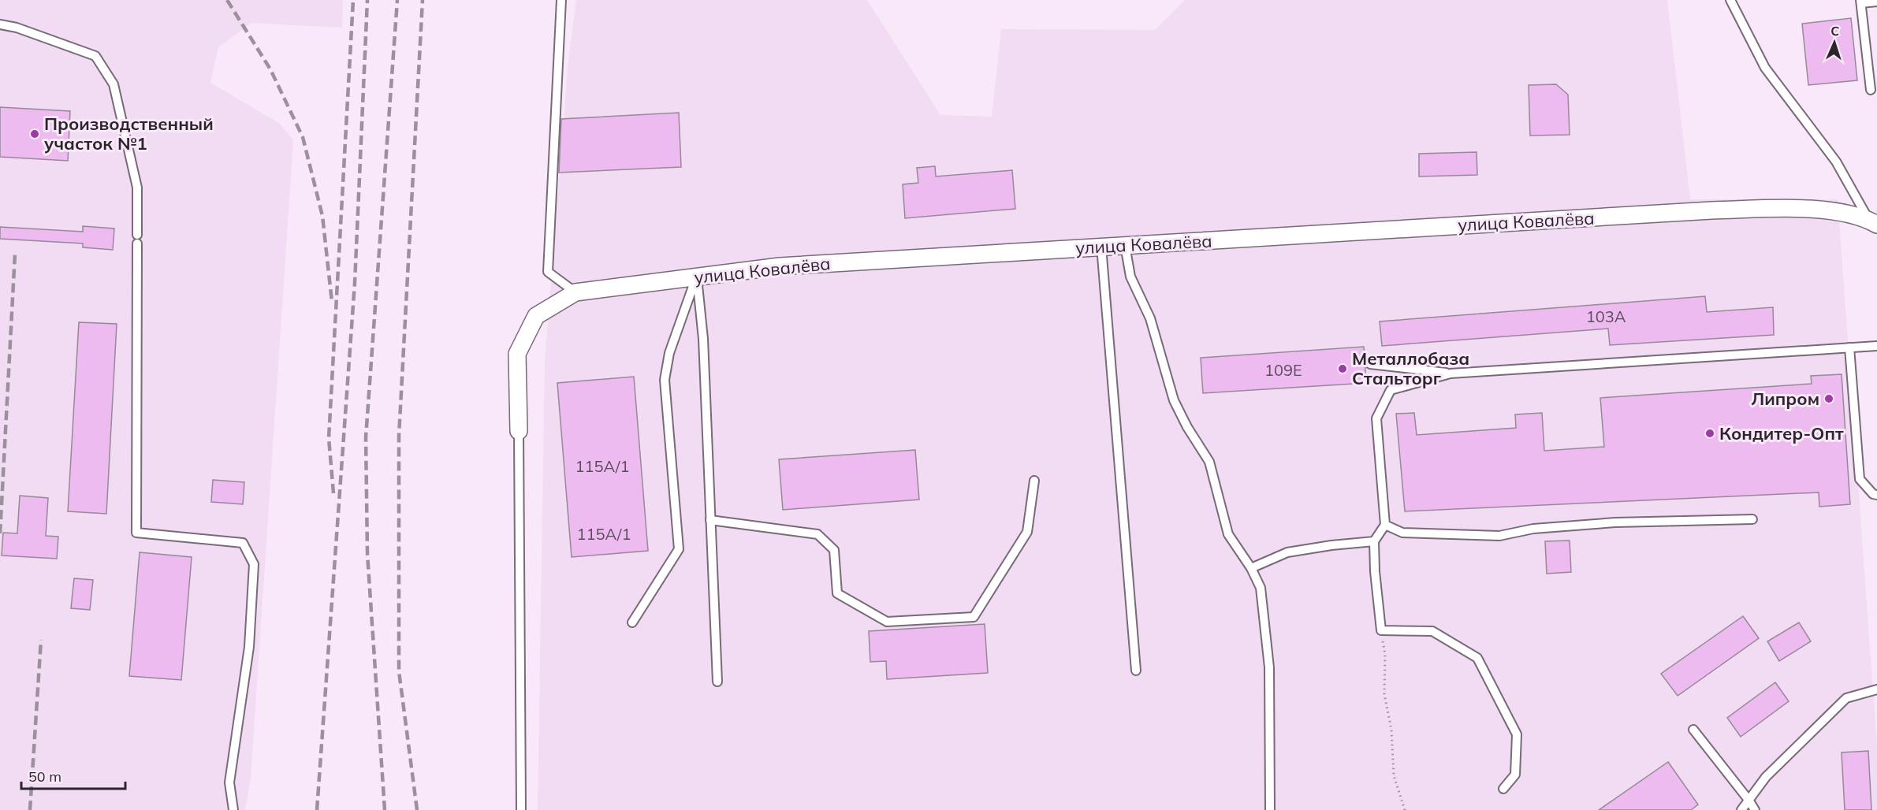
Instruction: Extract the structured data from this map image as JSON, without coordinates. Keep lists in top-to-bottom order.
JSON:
{
  "streets": {
    "street": ["улица Ковалёва"]
  },
  "places": [
    "Производственный участок №1",
    "Металлобаза Стальторг",
    "Липром",
    "Кондитер-Опт"
  ],
  "house_numbers": [
    "103А",
    "109Е",
    "115А/1",
    "115А/1"
  ],
  "scale_bar": "50 m",
  "north": "top"
}
